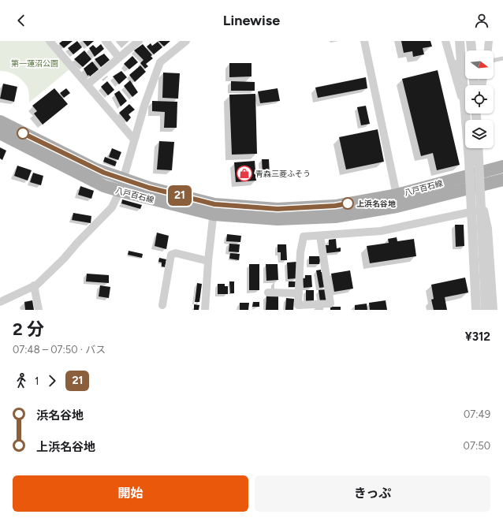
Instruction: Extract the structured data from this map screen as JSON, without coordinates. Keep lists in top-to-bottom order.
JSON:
{
  "streets": {
    "main road": ["八戸百石線"]
  },
  "parks": ["第一蓮沼公園"],
  "places": {
    "shop": ["青森三菱ふそう"],
    "other": ["上浜名谷地"]
  },
  "lines": ["bus line 21"],
  "north": "right",
  "page": {
    "header": "Linewise",
    "on_map": "21",
    "heading": ["2 分", "07:48 – 07:50 · バス", "¥312"],
    "legs": ["1", "21"],
    "list": [
      {
        "name": "浜名谷地",
        "value": "07:49"
      },
      {
        "name": "上浜名谷地",
        "value": "07:50"
      }
    ],
    "buttons": ["開始", "きっぷ"]
  }
}
